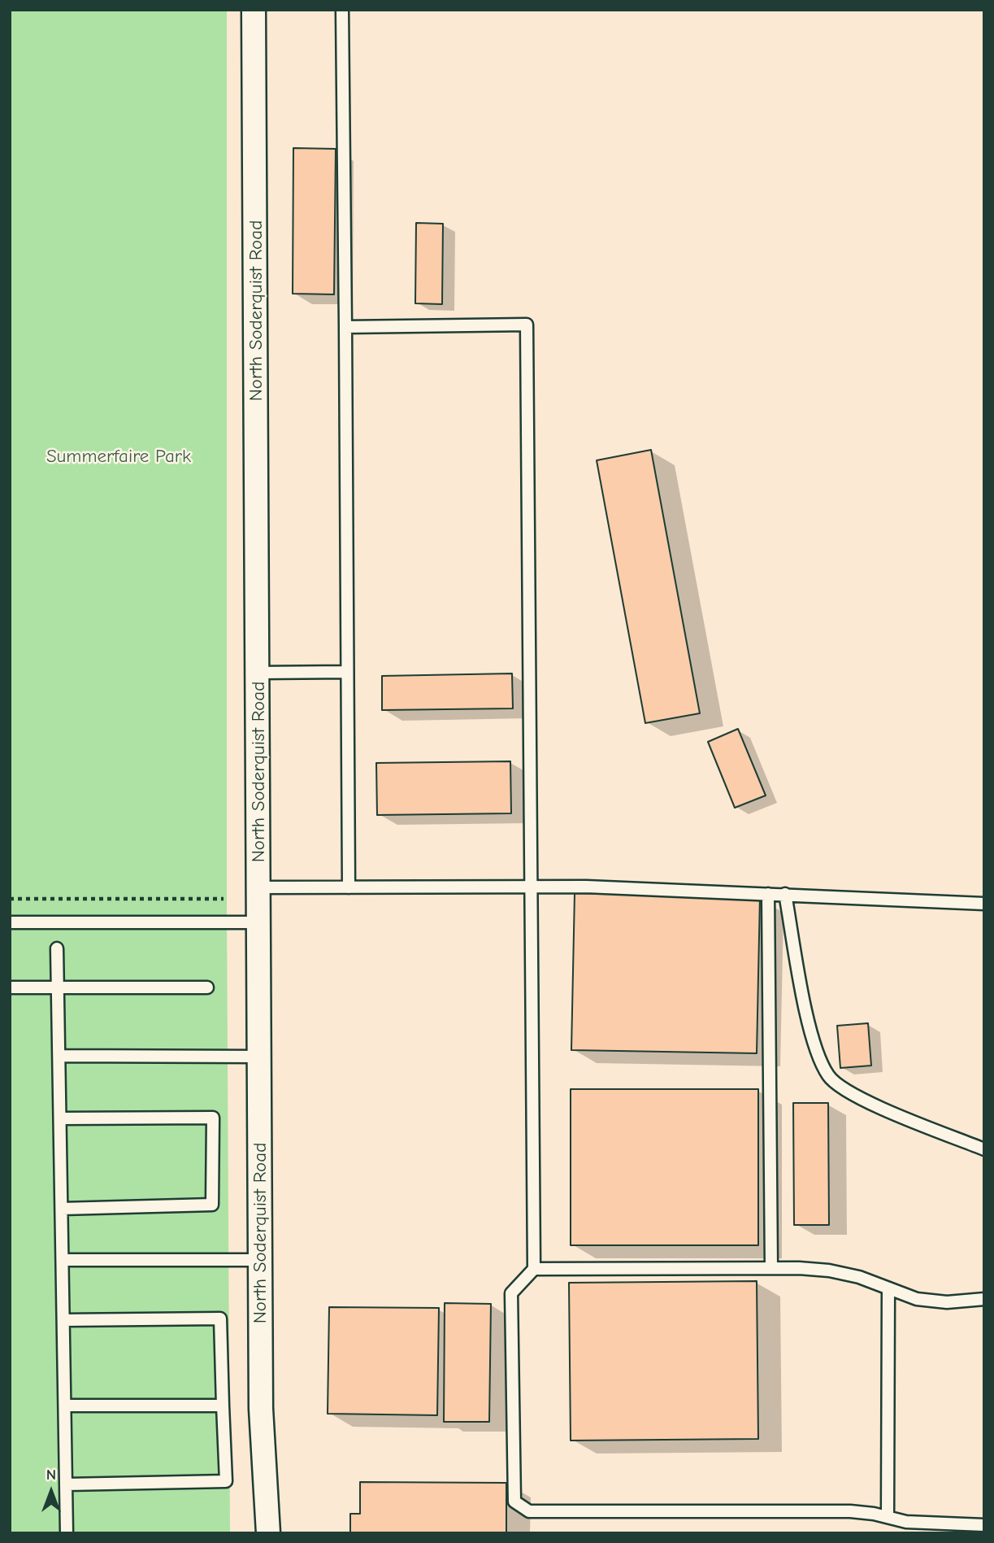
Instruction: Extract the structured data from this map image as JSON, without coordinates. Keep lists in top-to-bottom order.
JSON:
{
  "streets": {
    "street": ["North Soderquist Road"]
  },
  "parks": ["Summerfaire Park"],
  "north": "top"
}
